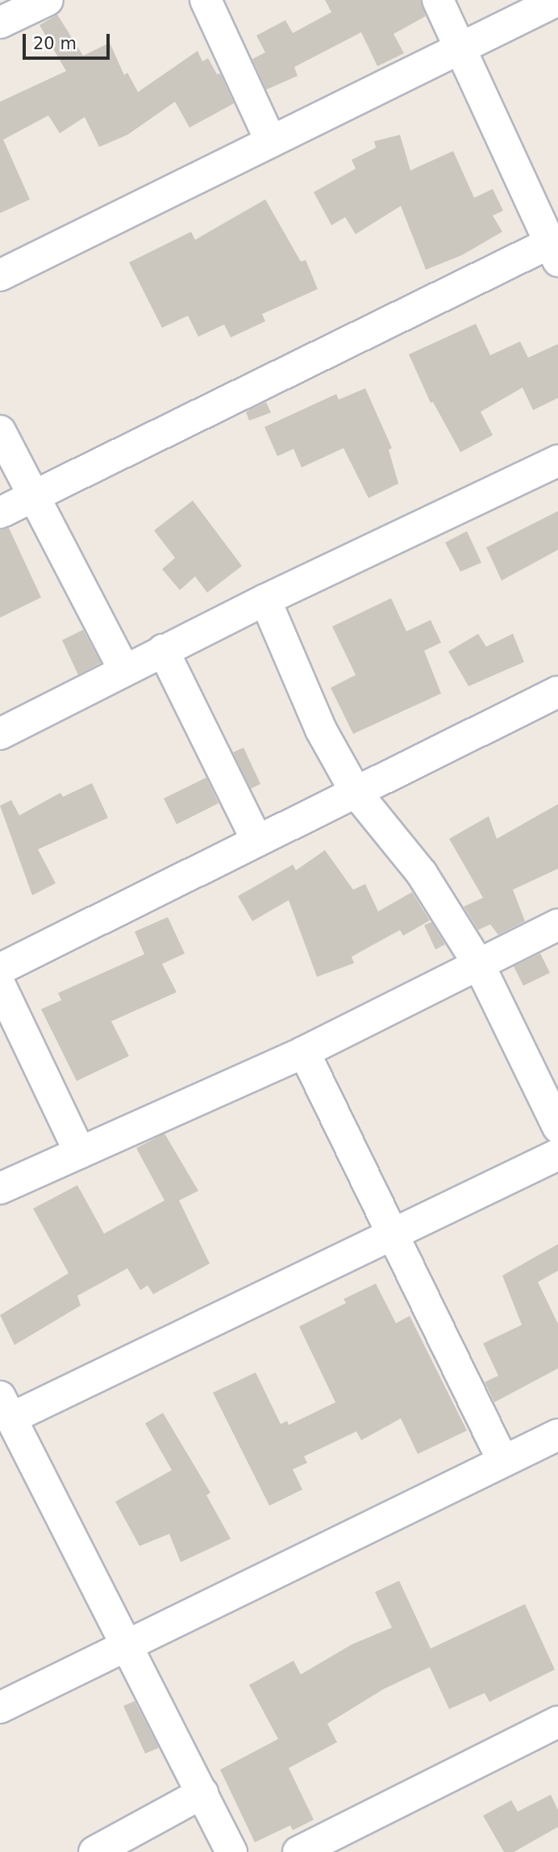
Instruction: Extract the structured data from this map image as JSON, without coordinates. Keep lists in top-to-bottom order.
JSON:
{
  "scale_bar": "20 m"
}
